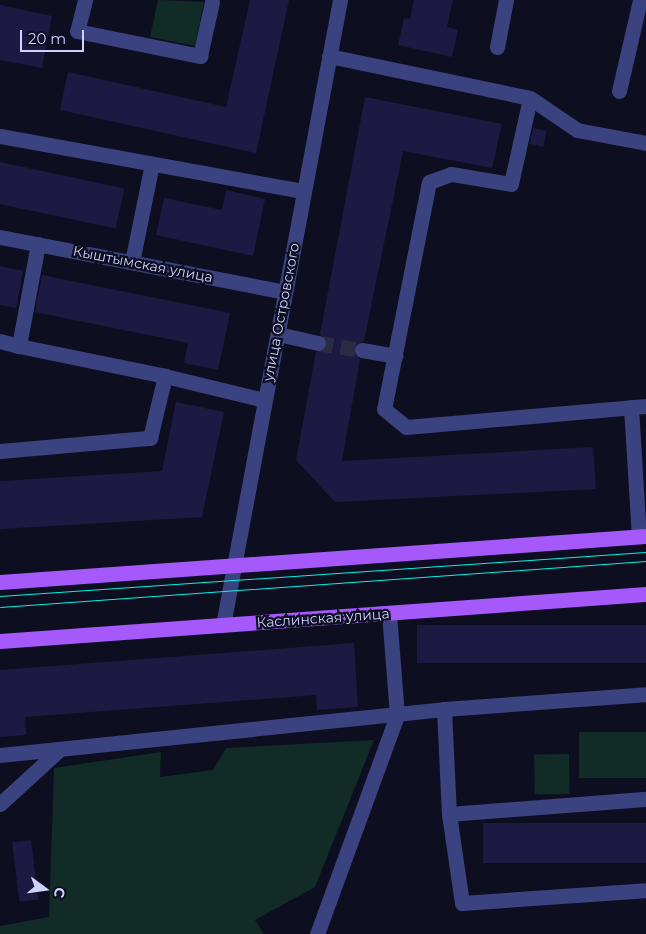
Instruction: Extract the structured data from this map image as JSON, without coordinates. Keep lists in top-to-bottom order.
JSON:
{
  "streets": {
    "main road": ["Каслинская улица"],
    "street": ["Кыштымская улица", "улица Островского"]
  },
  "crossings": [
    ["Кыштымская улица", "улица Островского"],
    ["улица Островского", "Каслинская улица"]
  ],
  "scale_bar": "20 m",
  "north": "right"
}
